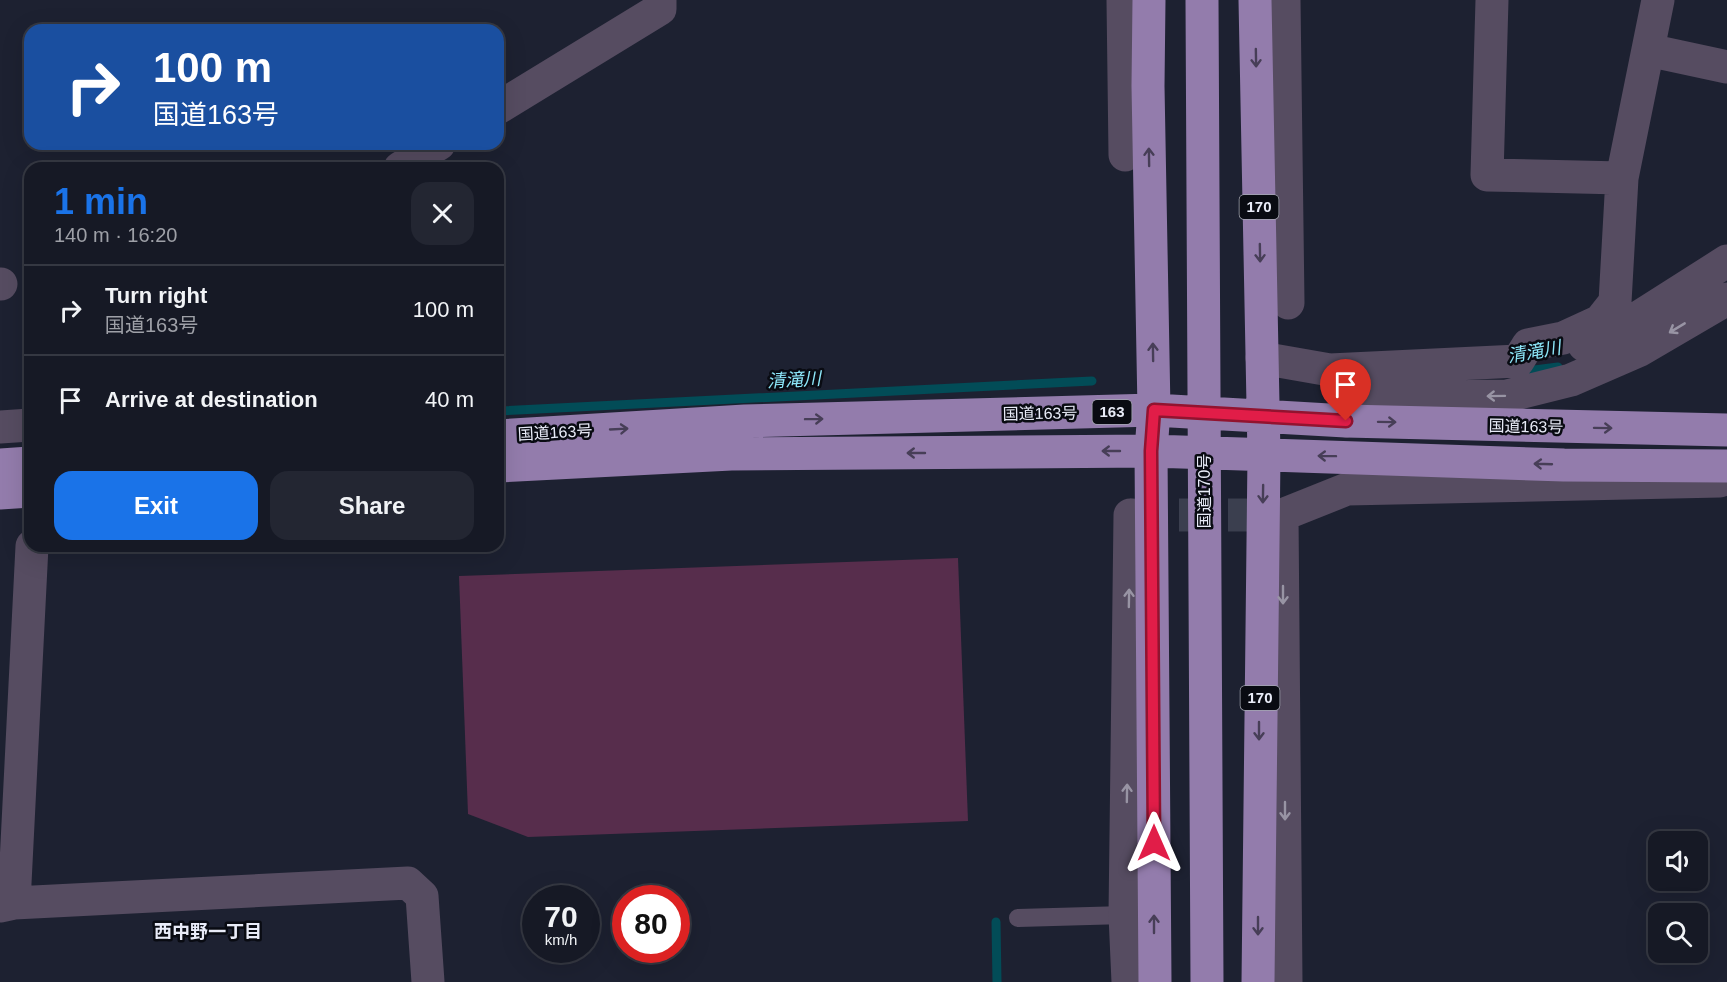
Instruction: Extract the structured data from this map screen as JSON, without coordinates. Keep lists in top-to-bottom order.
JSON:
{
  "streets": {
    "highway": [
      "170",
      "163",
      "国道163号",
      "国道170号"
    ]
  },
  "crossings": [
    ["170", "国道163号"]
  ],
  "districts": ["西中野一丁目"],
  "water": ["清滝川"],
  "page": {
    "turn": ["100 m", "国道163号"],
    "heading": ["1 min", "140 m · 16:20"],
    "list": [
      {
        "name": "Turn right",
        "note": "国道163号",
        "value": "100 m"
      },
      {
        "name": "Arrive at destination",
        "value": "40 m"
      }
    ],
    "buttons": ["Exit", "Share"],
    "speed": "70 km/h",
    "limit": "80"
  }
}
